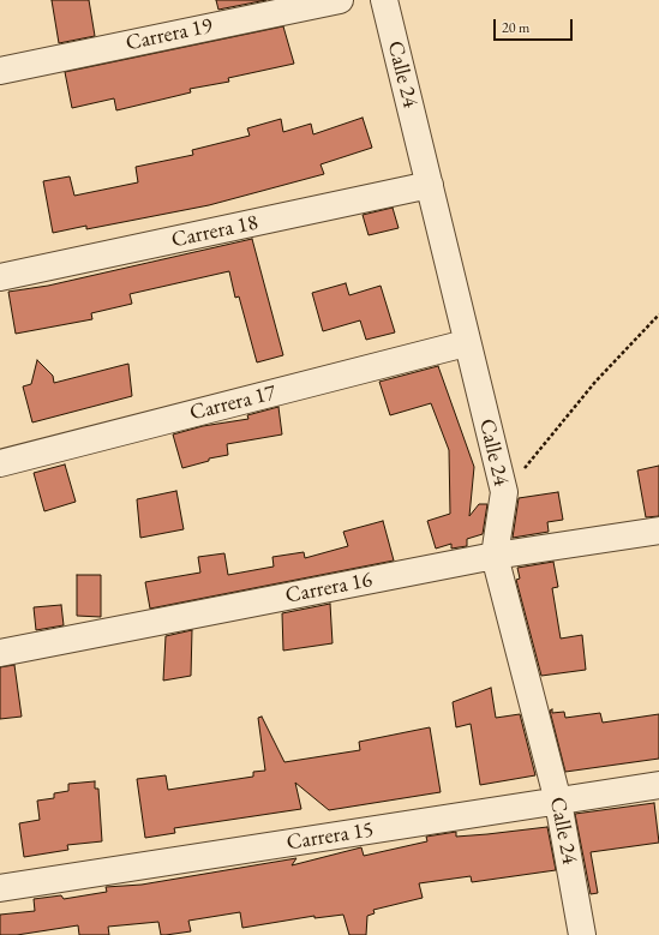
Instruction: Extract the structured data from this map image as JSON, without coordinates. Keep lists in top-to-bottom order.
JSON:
{
  "streets": {
    "street": [
      "Carrera 19",
      "Calle 24",
      "Carrera 18",
      "Carrera 17",
      "Carrera 16",
      "Carrera 15"
    ]
  },
  "crossings": [
    ["Calle 24", "Carrera 18"],
    ["Calle 24", "Carrera 17"],
    ["Calle 24", "Carrera 16"],
    ["Calle 24", "Carrera 15"]
  ],
  "scale_bar": "20 m"
}
